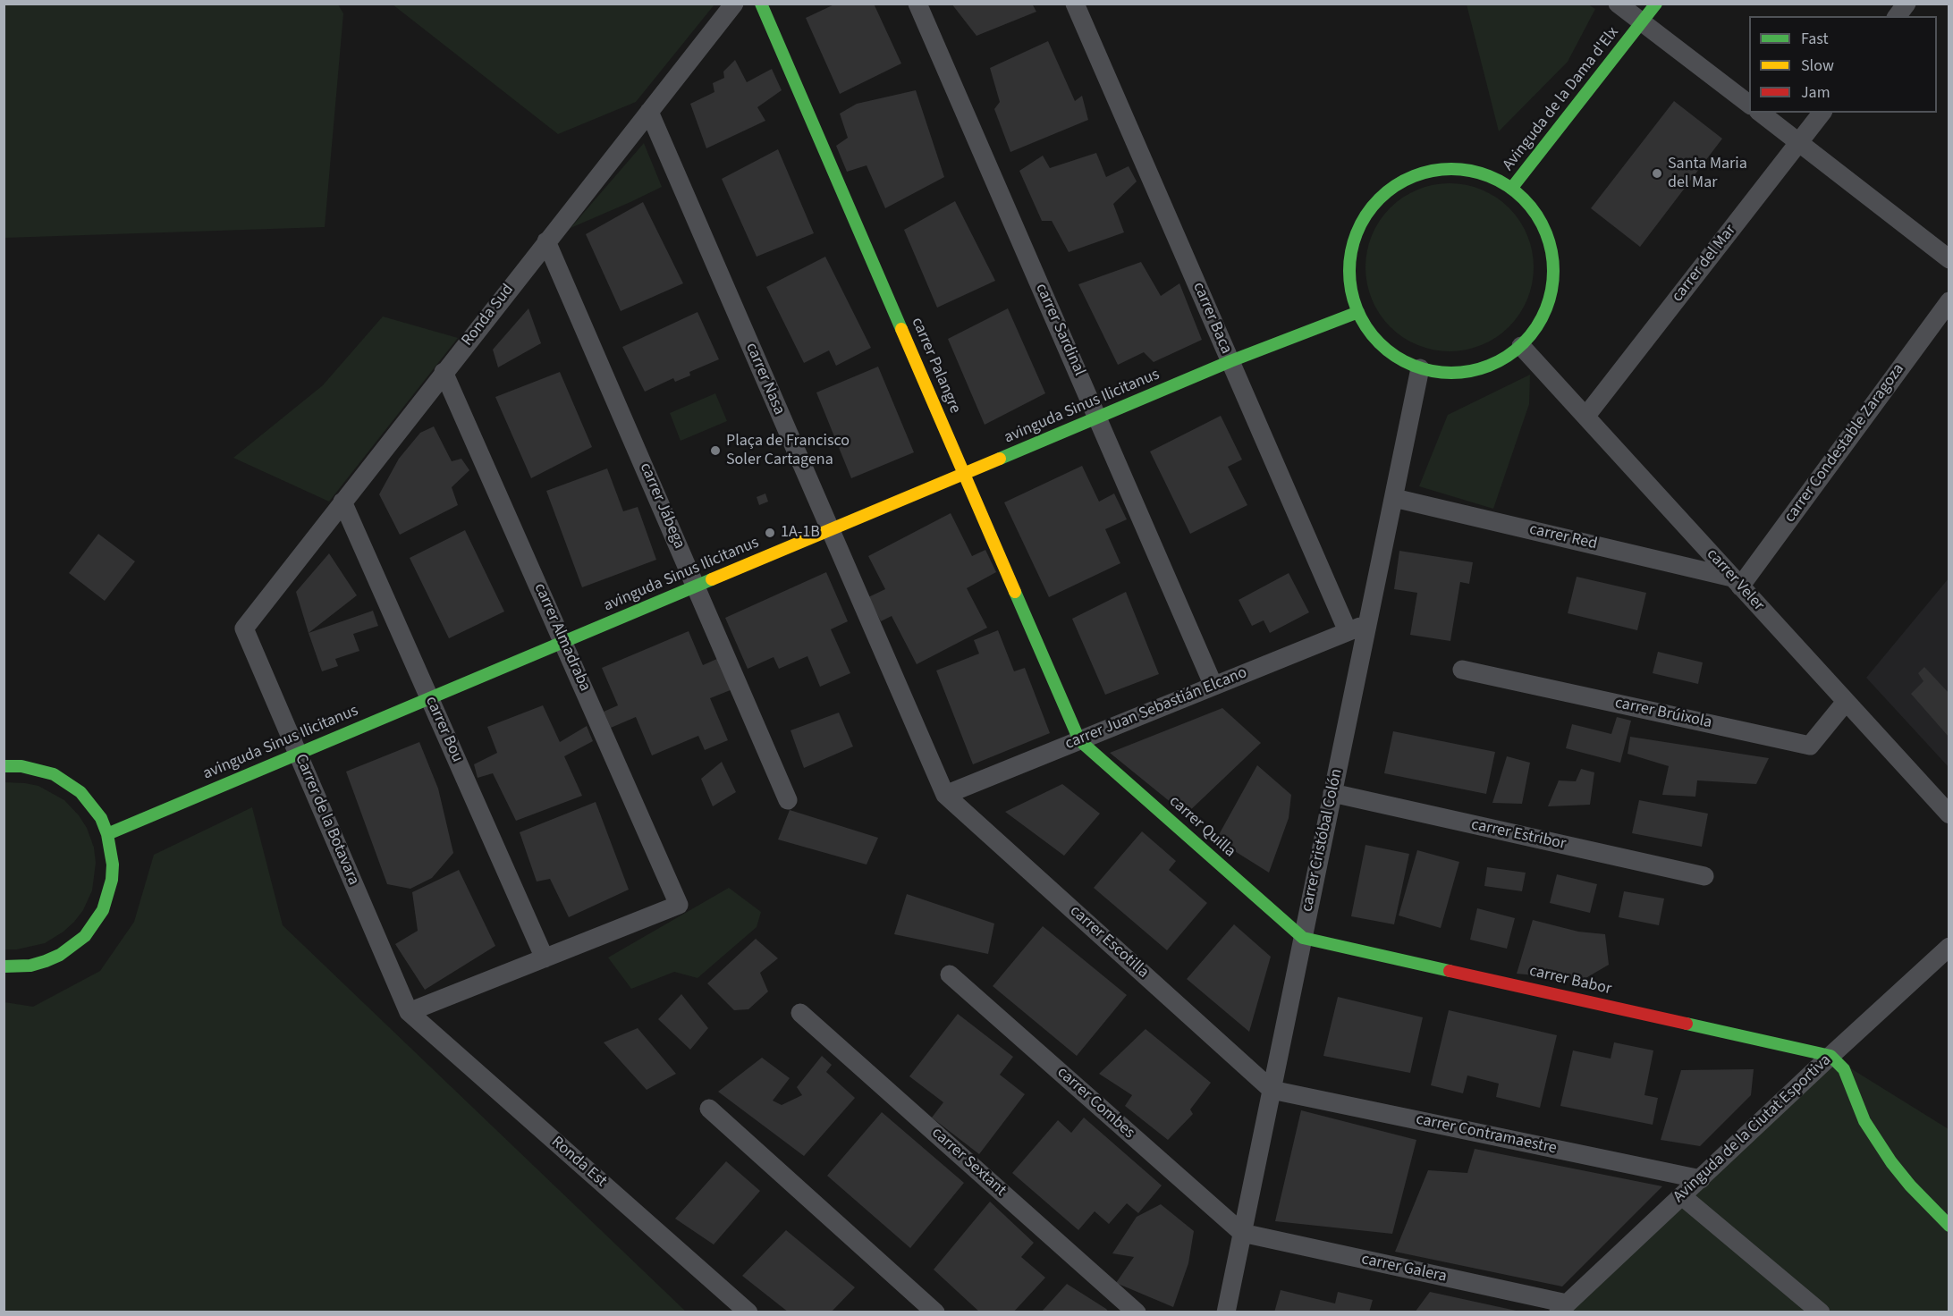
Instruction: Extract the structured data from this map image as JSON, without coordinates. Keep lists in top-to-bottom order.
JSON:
{
  "streets": {
    "street": [
      "Avinguda de la Dama d'Elx",
      "carrer del Mar",
      "Ronda Sud",
      "carrer Baca",
      "carrer Sardinal",
      "carrer Palangre",
      "carrer Nasa",
      "avinguda Sinus Ilicitanus",
      "carrer Condestable Zaragoza",
      "carrer Jábega",
      "carrer Red",
      "carrer Veler",
      "carrer Almadraba",
      "carrer Juan Sebastián Elcano",
      "carrer Brúixola",
      "carrer Bou",
      "Carrer de la Botavara",
      "carrer Quilla",
      "carrer Estribor",
      "carrer Cristóbal Colón",
      "carrer Escotilla",
      "carrer Babor",
      "carrer Combes",
      "Avinguda de la Ciutat Esportiva",
      "carrer Contramaestre",
      "Ronda Est",
      "carrer Sextant",
      "carrer Galera"
    ]
  },
  "crossings": [
    ["carrer del Mar", "carrer Veler"],
    ["Ronda Sud", "carrer Nasa"],
    ["Ronda Sud", "carrer Jábega"],
    ["Ronda Sud", "carrer Almadraba"],
    ["Ronda Sud", "carrer Bou"],
    ["Ronda Sud", "Carrer de la Botavara"],
    ["carrer Baca", "avinguda Sinus Ilicitanus"],
    ["carrer Baca", "carrer Juan Sebastián Elcano"],
    ["carrer Sardinal", "avinguda Sinus Ilicitanus"],
    ["carrer Sardinal", "carrer Juan Sebastián Elcano"],
    ["carrer Palangre", "avinguda Sinus Ilicitanus"],
    ["carrer Palangre", "carrer Juan Sebastián Elcano"],
    ["carrer Palangre", "carrer Quilla"],
    ["carrer Nasa", "avinguda Sinus Ilicitanus"],
    ["carrer Nasa", "carrer Juan Sebastián Elcano"],
    ["carrer Nasa", "carrer Escotilla"],
    ["avinguda Sinus Ilicitanus", "carrer Jábega"],
    ["avinguda Sinus Ilicitanus", "carrer Almadraba"],
    ["avinguda Sinus Ilicitanus", "carrer Bou"],
    ["avinguda Sinus Ilicitanus", "Carrer de la Botavara"],
    ["carrer Condestable Zaragoza", "carrer Red"],
    ["carrer Condestable Zaragoza", "carrer Veler"],
    ["carrer Red", "carrer Veler"],
    ["carrer Red", "carrer Cristóbal Colón"],
    ["carrer Veler", "carrer Brúixola"],
    ["carrer Almadraba", "carrer Bou"],
    ["carrer Juan Sebastián Elcano", "carrer Quilla"],
    ["carrer Juan Sebastián Elcano", "carrer Cristóbal Colón"],
    ["carrer Juan Sebastián Elcano", "carrer Escotilla"],
    ["Carrer de la Botavara", "Ronda Est"],
    ["carrer Quilla", "carrer Cristóbal Colón"],
    ["carrer Quilla", "carrer Babor"],
    ["carrer Estribor", "carrer Cristóbal Colón"],
    ["carrer Cristóbal Colón", "carrer Escotilla"],
    ["carrer Cristóbal Colón", "carrer Babor"],
    ["carrer Cristóbal Colón", "carrer Combes"],
    ["carrer Cristóbal Colón", "carrer Contramaestre"],
    ["carrer Cristóbal Colón", "carrer Galera"],
    ["carrer Escotilla", "carrer Contramaestre"],
    ["carrer Babor", "Avinguda de la Ciutat Esportiva"],
    ["carrer Combes", "carrer Galera"],
    ["Avinguda de la Ciutat Esportiva", "carrer Contramaestre"],
    ["Avinguda de la Ciutat Esportiva", "carrer Galera"]
  ],
  "places": ["Santa Maria del Mar", "Plaça de Francisco Soler Cartagena", "1A-1B"],
  "legend": ["Fast", "Slow", "Jam"]
}
